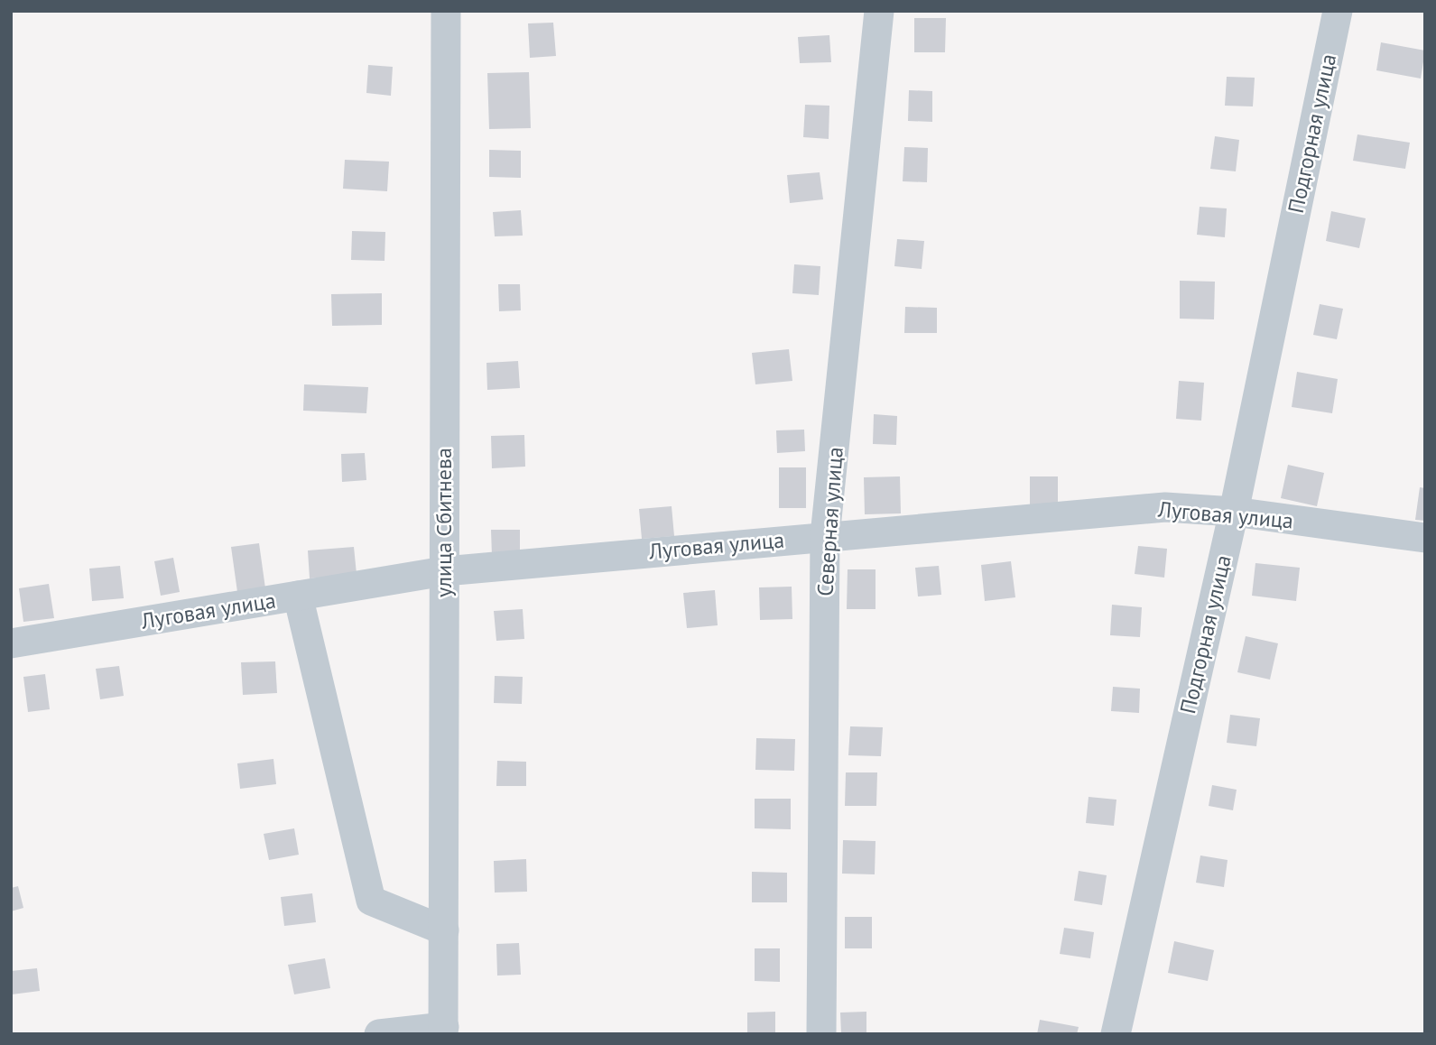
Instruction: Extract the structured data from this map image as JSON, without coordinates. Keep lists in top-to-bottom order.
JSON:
{
  "streets": {
    "street": [
      "Подгорная улица",
      "Луговая улица",
      "Северная улица",
      "улица Сбитнева"
    ]
  },
  "crossings": [
    ["Подгорная улица", "Луговая улица"],
    ["Луговая улица", "Северная улица"],
    ["Луговая улица", "улица Сбитнева"]
  ]
}
